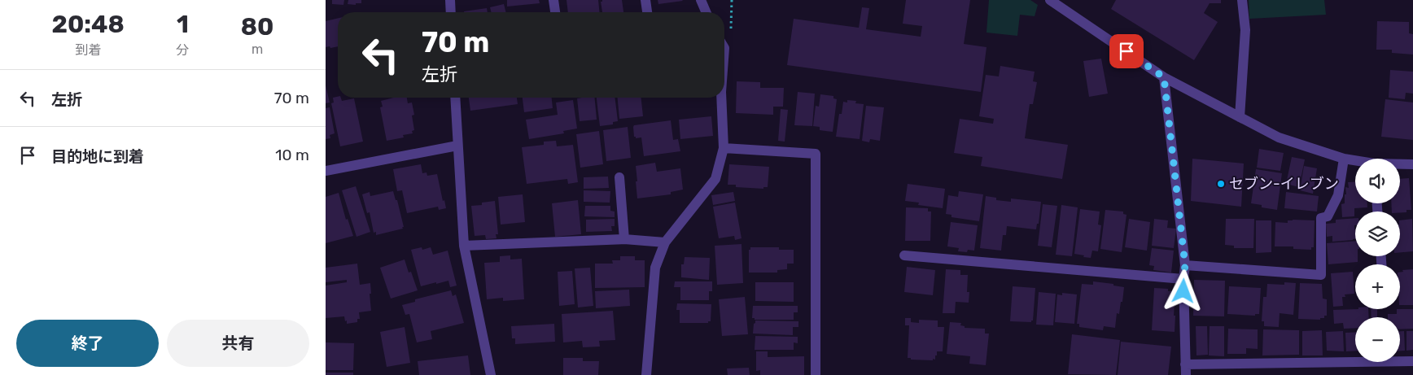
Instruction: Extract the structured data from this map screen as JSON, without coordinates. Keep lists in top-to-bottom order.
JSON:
{
  "places": ["セブン-イレブン"],
  "page": {
    "eta": [
      "20:48",
      "到着",
      "1",
      "分",
      "80",
      "m"
    ],
    "turn": ["70 m", "左折"],
    "list": [
      {
        "name": "左折",
        "value": "70 m"
      },
      {
        "name": "目的地に到着",
        "value": "10 m"
      }
    ],
    "map_buttons": ["+", "−"],
    "buttons": ["終了", "共有"]
  }
}
